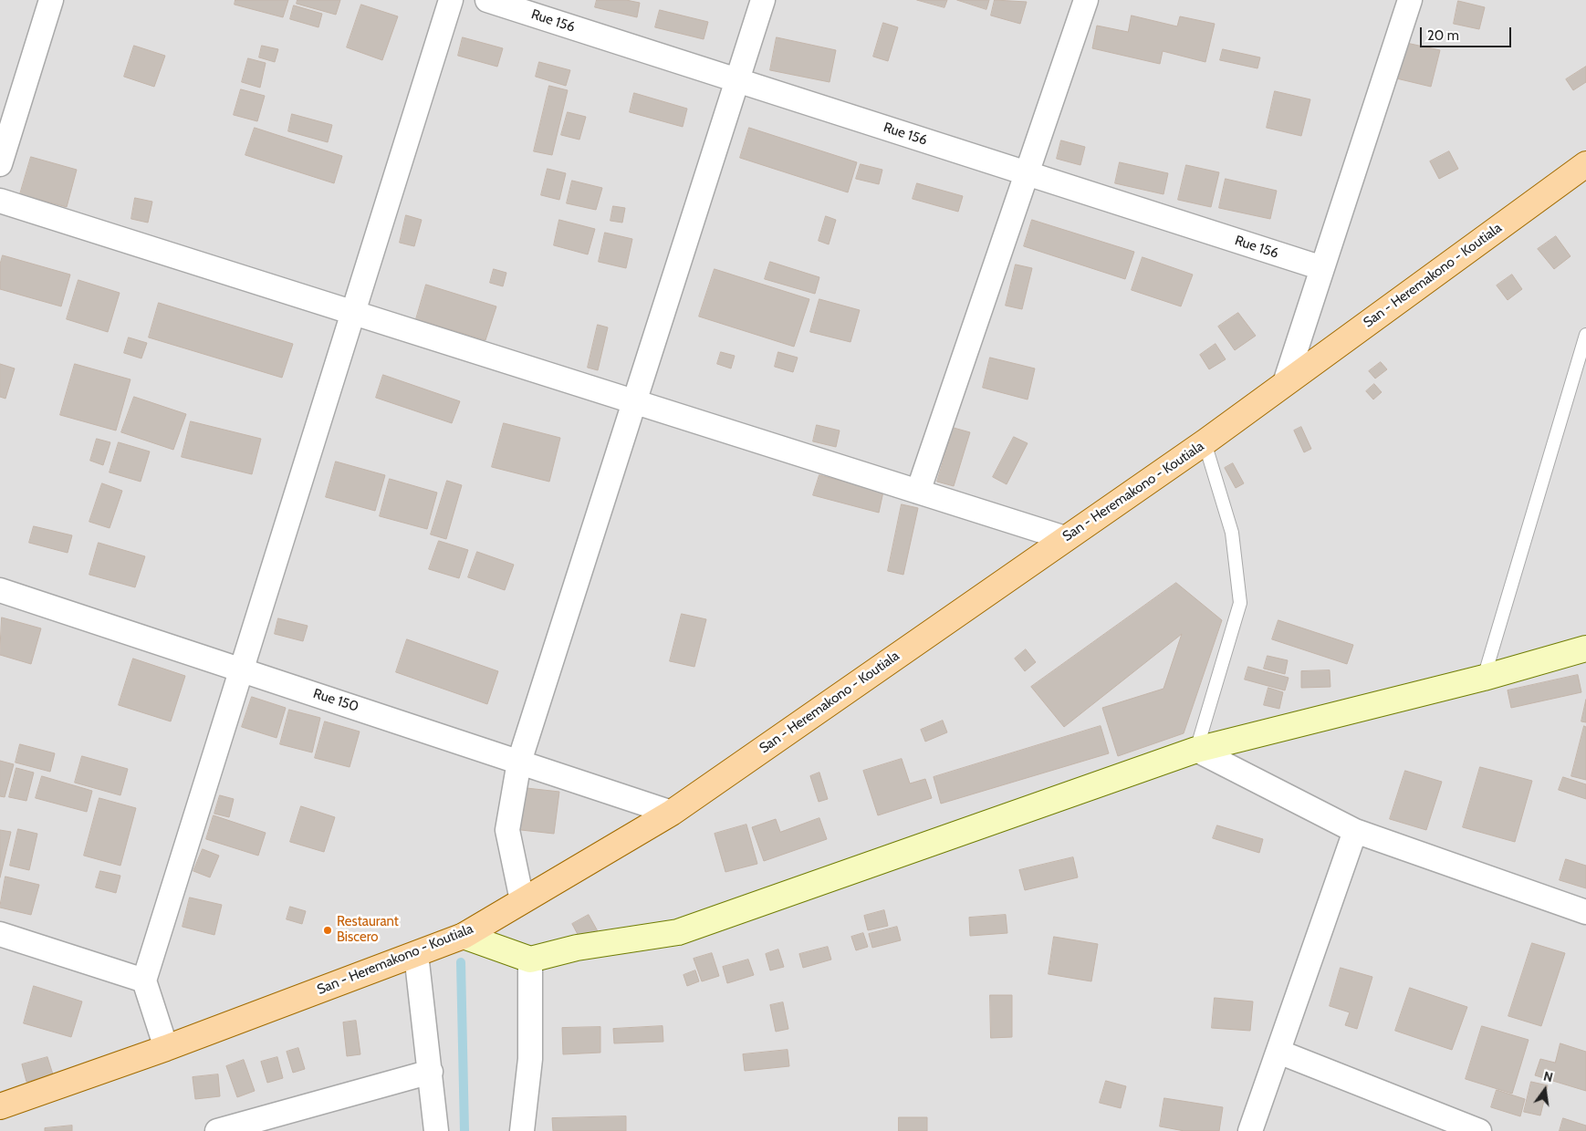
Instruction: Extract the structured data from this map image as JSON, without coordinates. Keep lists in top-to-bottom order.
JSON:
{
  "streets": {
    "main road": ["San - Heremakono - Koutiala"],
    "street": ["Rue 156", "Rue 150"]
  },
  "crossings": [
    ["San - Heremakono - Koutiala", "Rue 150"]
  ],
  "places": ["Restaurant Biscero"],
  "scale_bar": "20 m",
  "north": "top"
}
